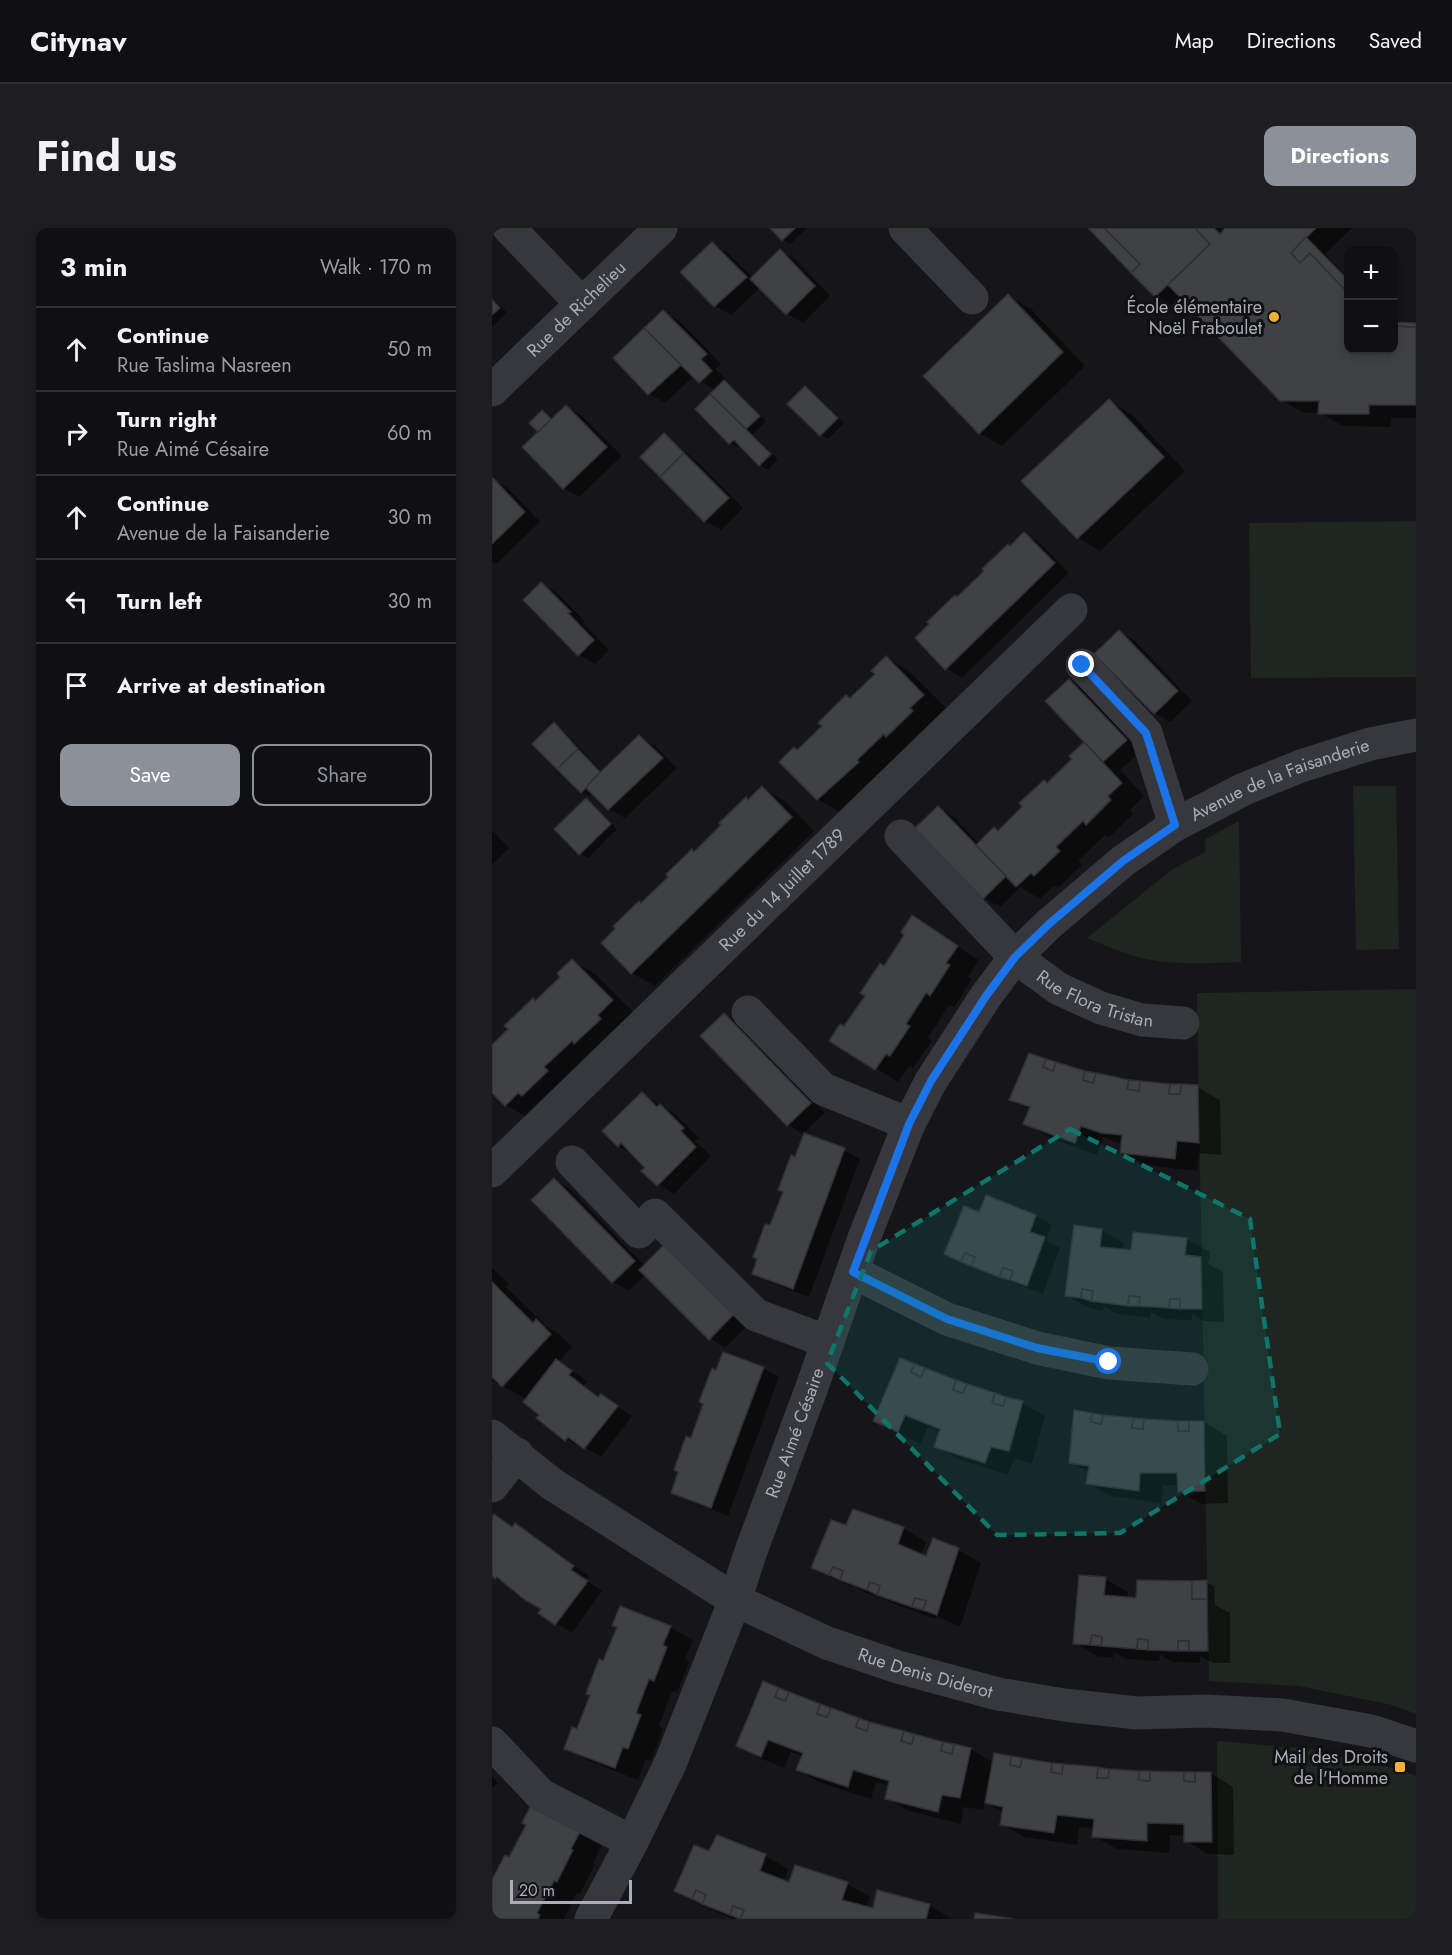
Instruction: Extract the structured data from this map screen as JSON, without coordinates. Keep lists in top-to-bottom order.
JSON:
{
  "streets": {
    "street": [
      "Rue de Richelieu",
      "Avenue de la Faisanderie",
      "Rue du 14 Juillet 1789",
      "Rue Flora Tristan",
      "Rue Aimé Césaire",
      "Rue Denis Diderot"
    ]
  },
  "crossings": [
    ["Avenue de la Faisanderie", "Rue Flora Tristan"],
    ["Avenue de la Faisanderie", "Rue Aimé Césaire"],
    ["Rue Flora Tristan", "Rue Aimé Césaire"],
    ["Rue Aimé Césaire", "Rue Denis Diderot"]
  ],
  "places": {
    "other": ["École élémentaire Noël Fraboulet"],
    "transit": ["Mail des Droits de l'Homme"]
  },
  "scale_bar": "20 m",
  "page": {
    "header": "Citynav",
    "nav": ["Map", "Directions", "Saved"],
    "title": "Find us",
    "buttons": [
      "Directions",
      ["Save", "Share"]
    ],
    "heading": ["3 min", "Walk · 170 m"],
    "map_buttons": ["+", "−"],
    "list": [
      ["Continue", "Rue Taslima Nasreen", "50 m"],
      ["Turn right", "Rue Aimé Césaire", "60 m"],
      ["Continue", "Avenue de la Faisanderie", "30 m"],
      ["Turn left", "30 m"],
      "Arrive at destination"
    ],
    "scale": "20 m"
  }
}
